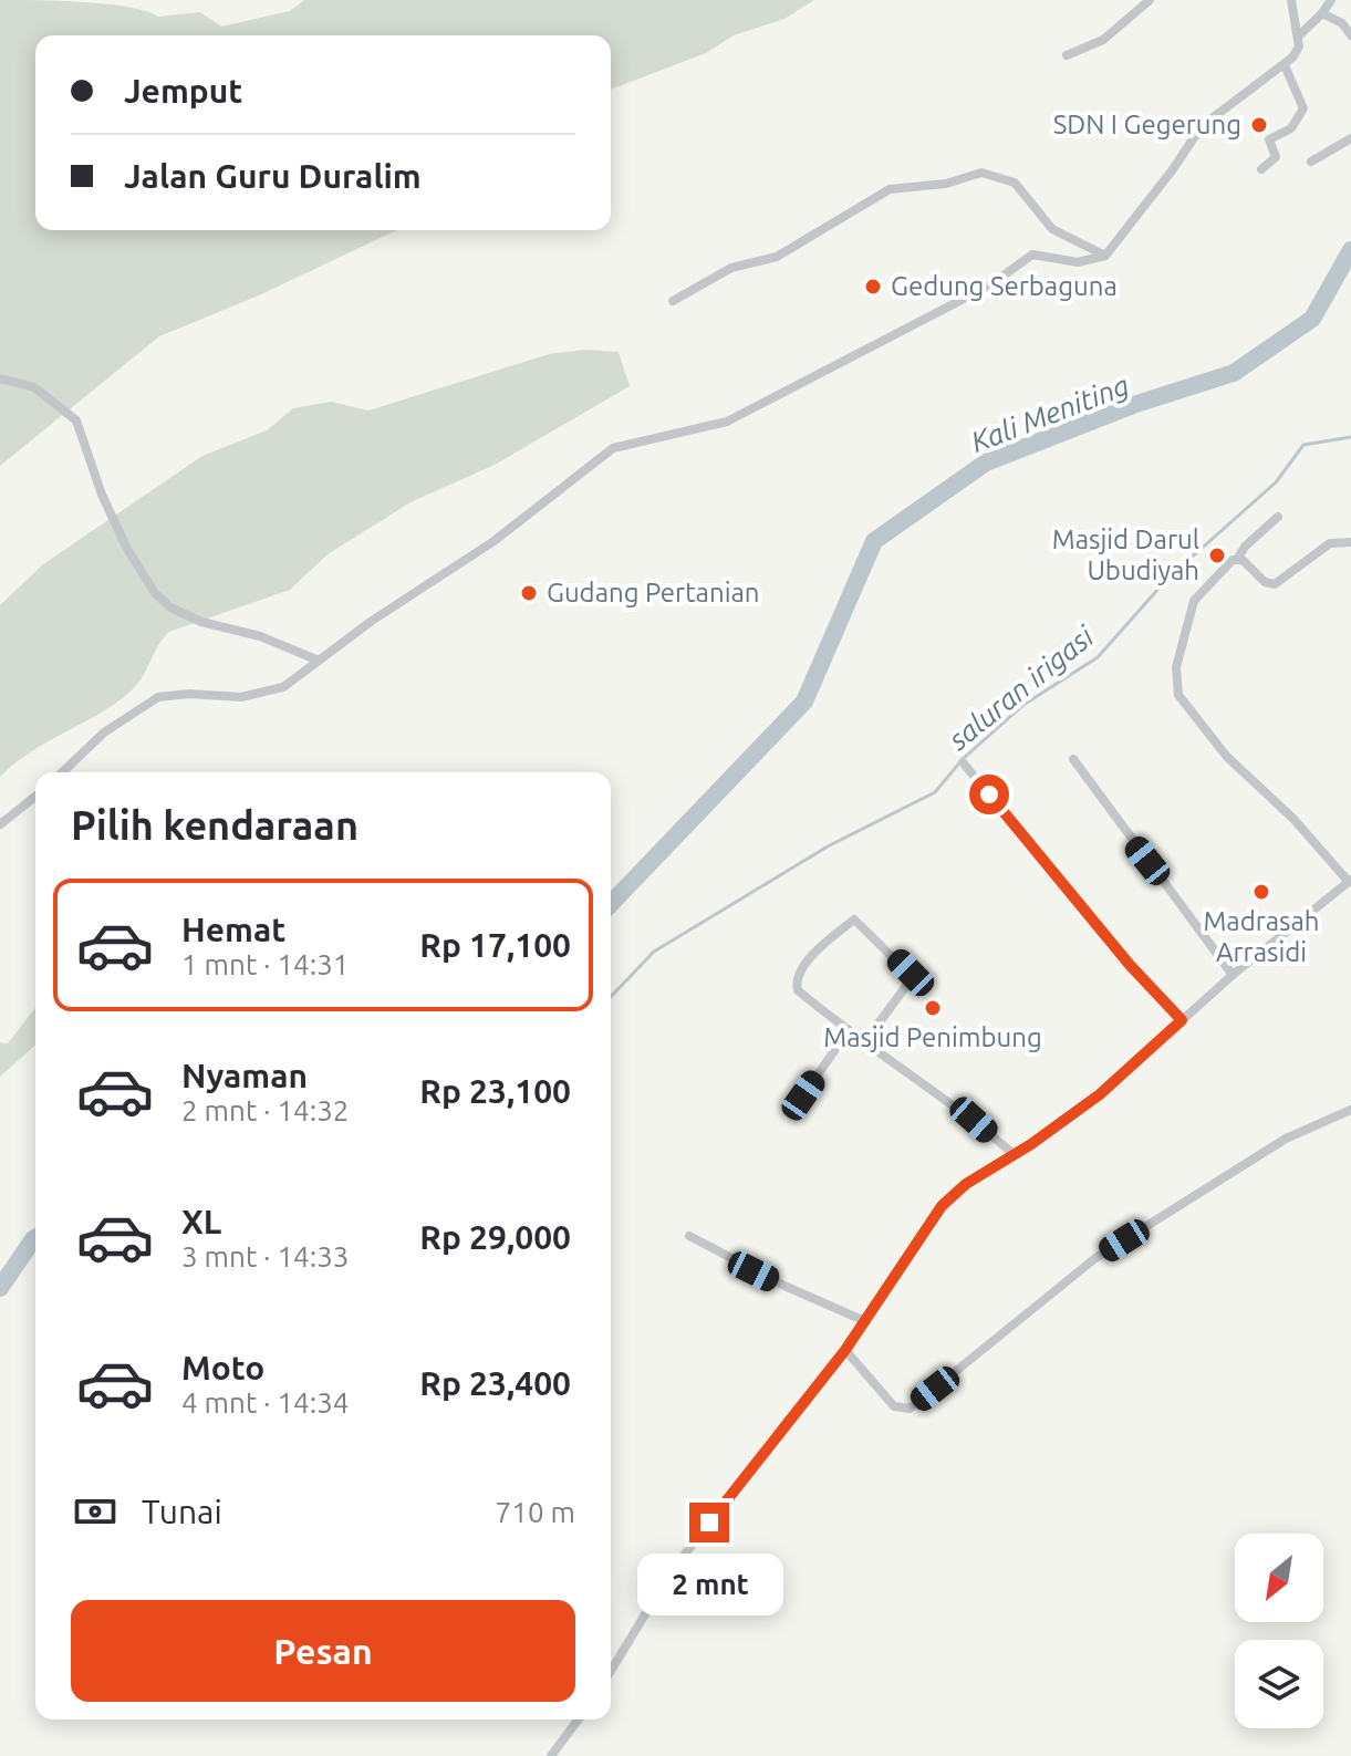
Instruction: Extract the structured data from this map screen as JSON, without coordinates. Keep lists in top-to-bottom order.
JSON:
{
  "water": ["Kali Meniting", "saluran irigasi"],
  "places": [
    "SDN I Gegerung",
    "Gedung Serbaguna",
    "Masjid Darul Ubudiyah",
    "Gudang Pertanian",
    "Madrasah Arrasidi",
    "Masjid Penimbung"
  ],
  "north": "bottom left",
  "page": {
    "banner": ["Jemput", "Jalan Guru Duralim"],
    "heading": "Pilih kendaraan",
    "list": [
      {
        "name": "Hemat",
        "note": "1 mnt · 14:31",
        "value": "Rp 17,100"
      },
      {
        "name": "Nyaman",
        "note": "2 mnt · 14:32",
        "value": "Rp 23,100"
      },
      {
        "name": "XL",
        "note": "3 mnt · 14:33",
        "value": "Rp 29,000"
      },
      {
        "name": "Moto",
        "note": "4 mnt · 14:34",
        "value": "Rp 23,400"
      }
    ],
    "pay": ["Tunai", "710 m"],
    "bubble": "2 mnt",
    "buttons": "Pesan"
  }
}
